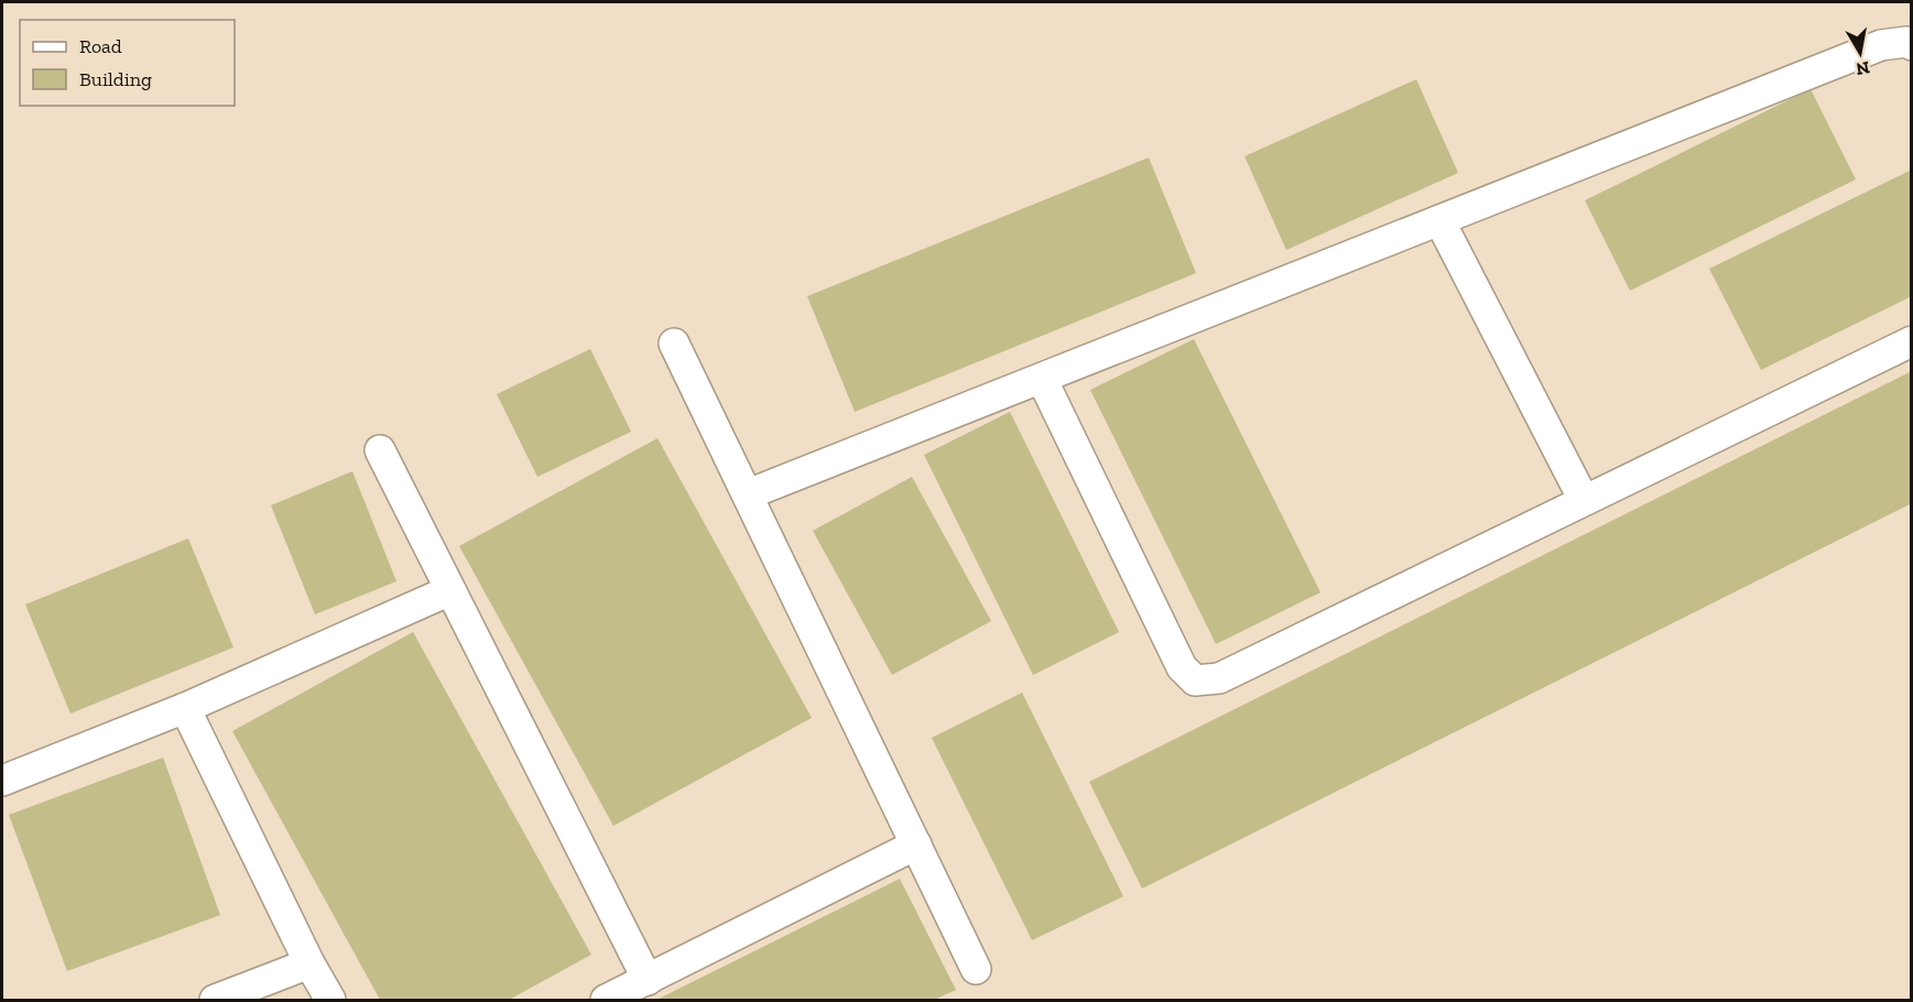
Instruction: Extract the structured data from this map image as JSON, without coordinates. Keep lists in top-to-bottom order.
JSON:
{
  "legend": ["Road", "Building"],
  "north": "bottom"
}
